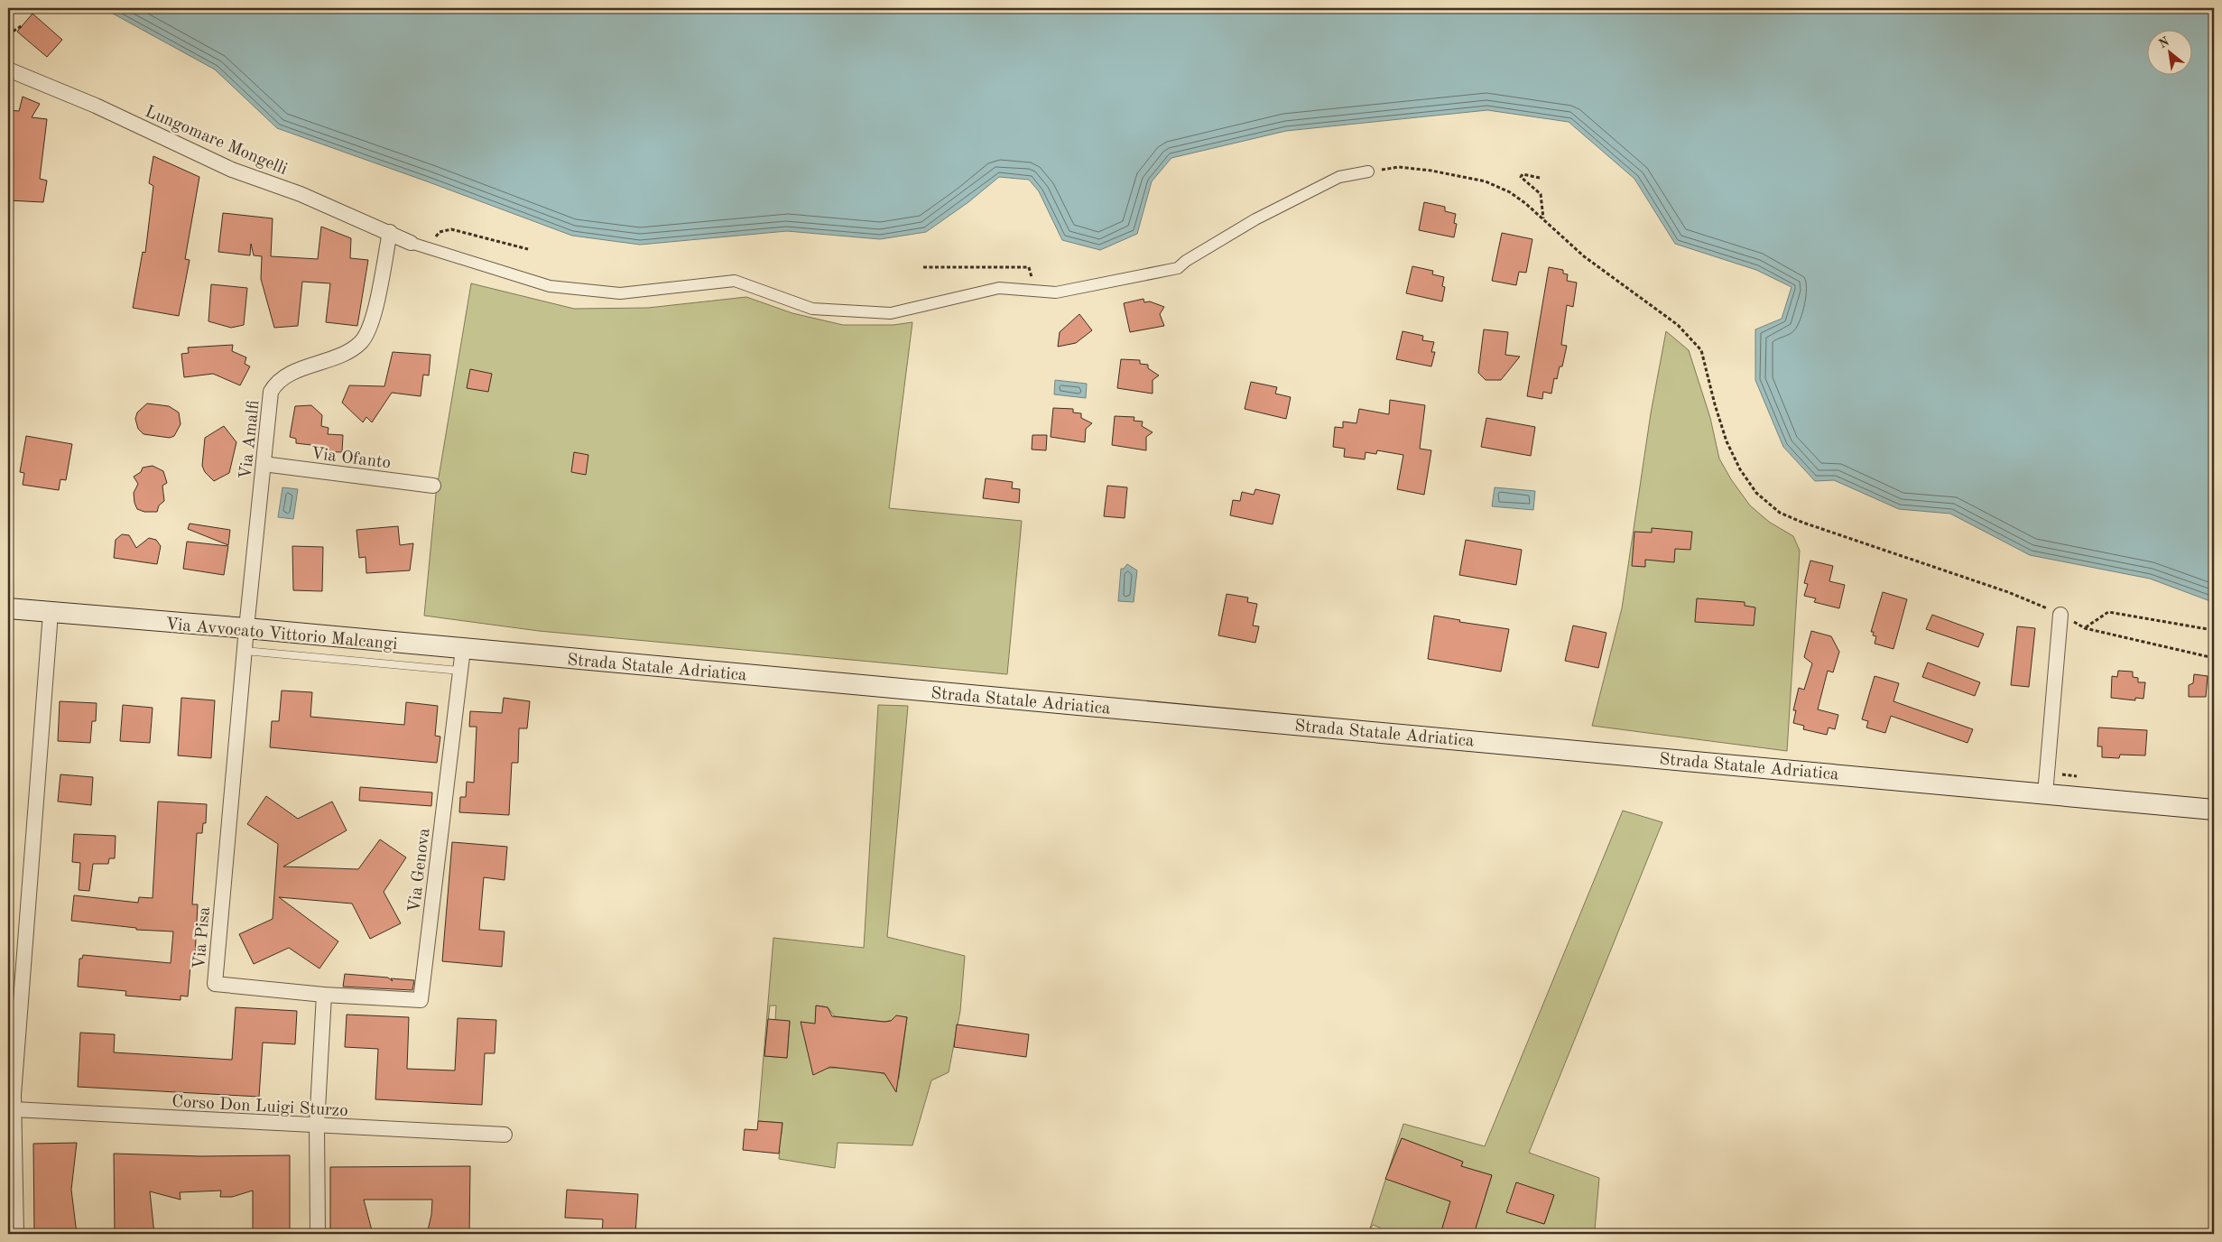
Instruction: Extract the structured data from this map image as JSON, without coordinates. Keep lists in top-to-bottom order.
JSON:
{
  "streets": {
    "main road": ["Via Avvocato Vittorio Malcangi", "Strada Statale Adriatica"],
    "street": [
      "Lungomare Mongelli",
      "Via Amalfi",
      "Via Ofanto",
      "Via Genova",
      "Via Pisa",
      "Corso Don Luigi Sturzo"
    ]
  },
  "crossings": [
    ["Lungomare Mongelli", "Via Amalfi"],
    ["Via Amalfi", "Via Ofanto"],
    ["Via Amalfi", "Via Avvocato Vittorio Malcangi"],
    ["Via Amalfi", "Via Pisa"],
    ["Via Avvocato Vittorio Malcangi", "Strada Statale Adriatica"],
    ["Via Avvocato Vittorio Malcangi", "Via Genova"],
    ["Via Avvocato Vittorio Malcangi", "Via Pisa"],
    ["Via Genova", "Via Pisa"]
  ],
  "north": "top left"
}
